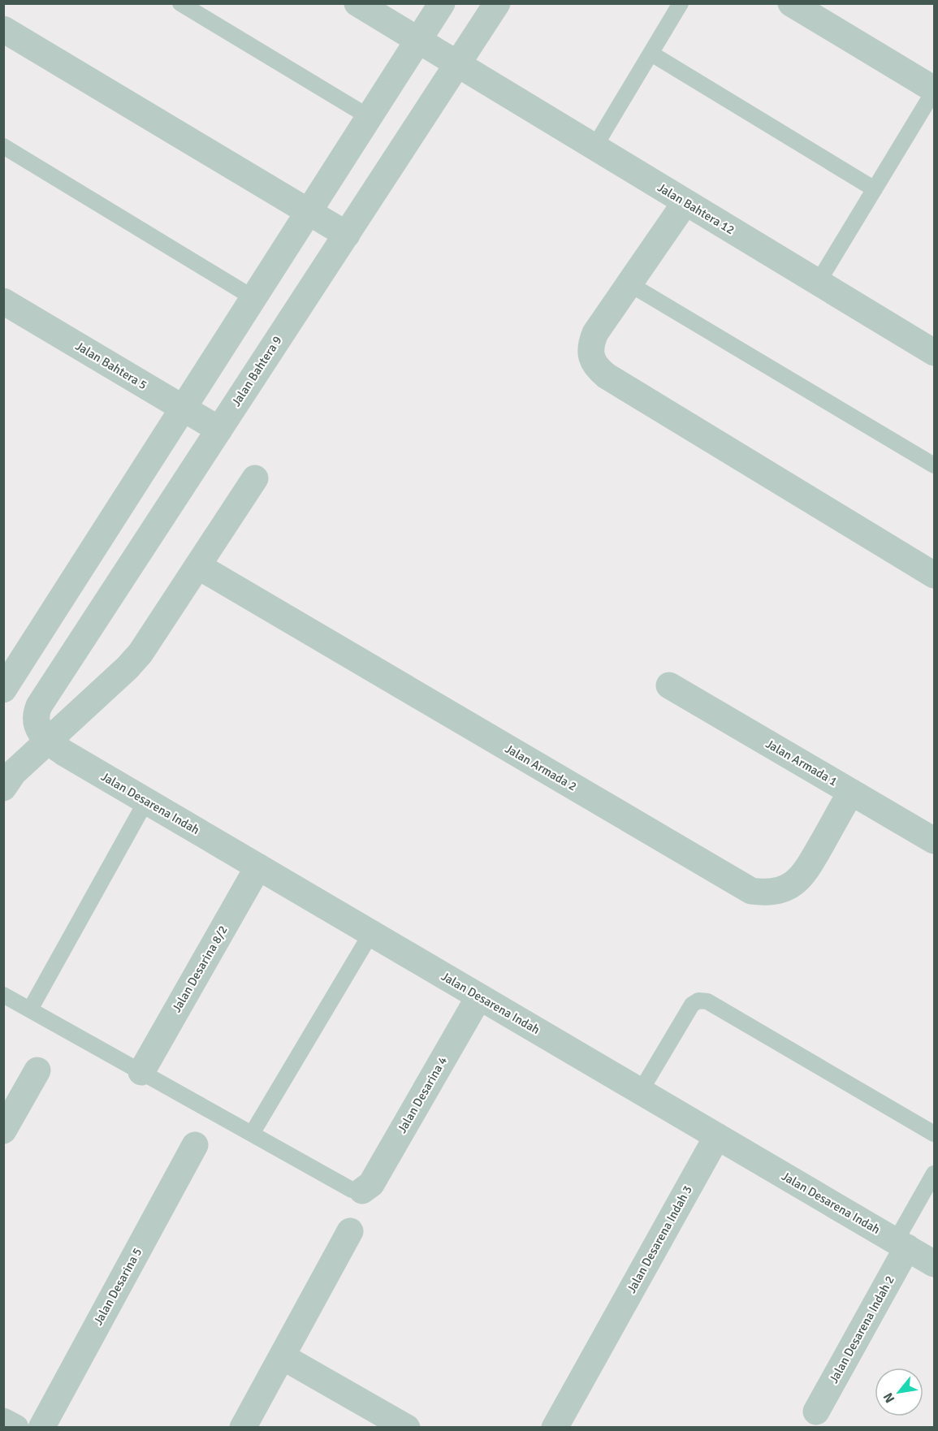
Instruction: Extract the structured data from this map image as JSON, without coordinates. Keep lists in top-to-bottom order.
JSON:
{
  "streets": {
    "street": [
      "Jalan Bahtera 12",
      "Jalan Bahtera 5",
      "Jalan Bahtera 9",
      "Jalan Armada 1",
      "Jalan Armada 2",
      "Jalan Desarena Indah",
      "Jalan Desarina 8/2",
      "Jalan Desarina 4",
      "Jalan Desarena Indah 3",
      "Jalan Desarina 5",
      "Jalan Desarena Indah 2"
    ]
  },
  "crossings": [
    ["Jalan Bahtera 12", "Jalan Bahtera 9"],
    ["Jalan Bahtera 5", "Jalan Bahtera 9"],
    ["Jalan Bahtera 9", "Jalan Desarena Indah"],
    ["Jalan Armada 1", "Jalan Armada 2"],
    ["Jalan Desarena Indah", "Jalan Desarina 8/2"],
    ["Jalan Desarena Indah", "Jalan Desarina 4"],
    ["Jalan Desarena Indah", "Jalan Desarena Indah 3"],
    ["Jalan Desarena Indah", "Jalan Desarena Indah 2"]
  ],
  "north": "bottom left"
}
